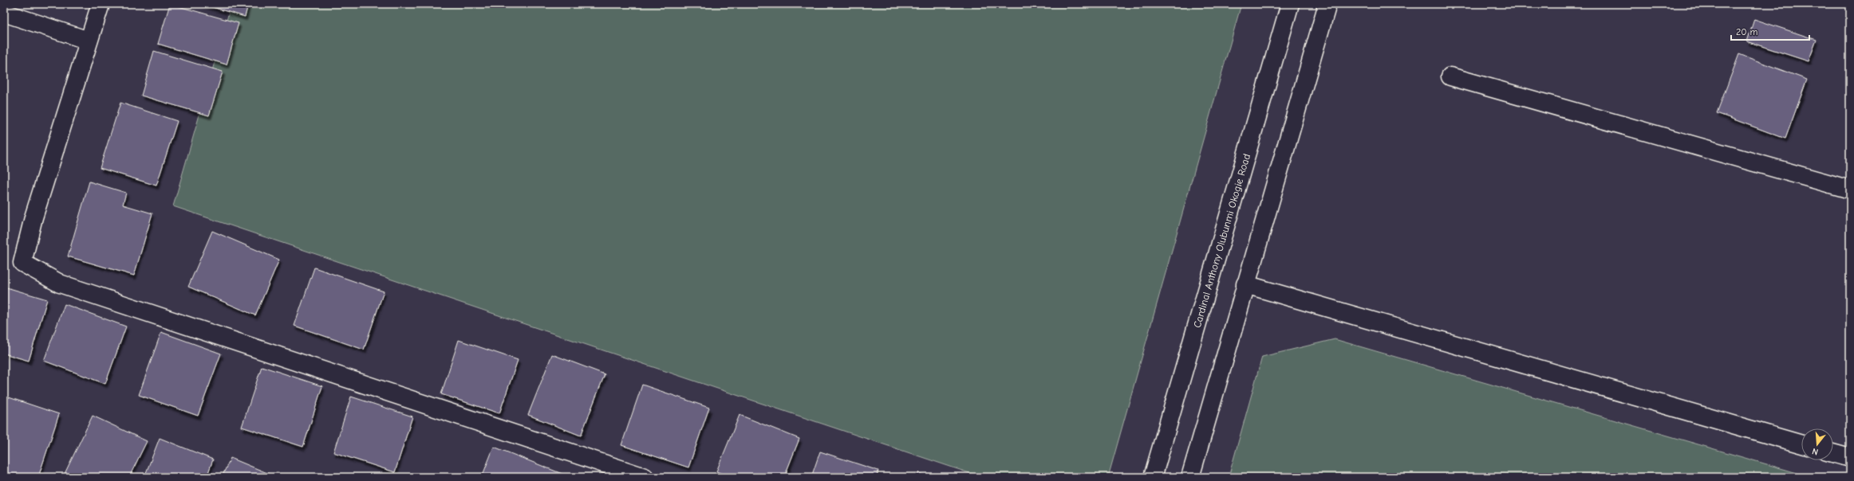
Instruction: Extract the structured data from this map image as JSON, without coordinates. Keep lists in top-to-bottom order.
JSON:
{
  "streets": {
    "street": ["Cardinal Anthony Olubunmi Okogie Road"]
  },
  "scale_bar": "20 m",
  "north": "bottom"
}
